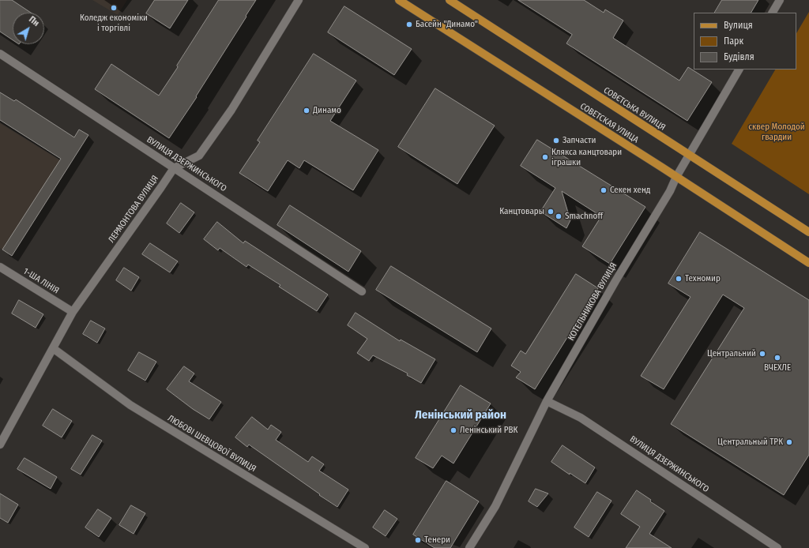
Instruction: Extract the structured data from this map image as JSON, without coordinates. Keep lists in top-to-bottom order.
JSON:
{
  "streets": {
    "main road": ["СОВЄТСЬКА ВУЛИЦЯ", "СОВЕТСКАЯ УЛИЦА"],
    "street": [
      "ВУЛИЦЯ ДЗЕРЖИНСЬКОГО",
      "ЛЕРМОНТОВА ВУЛИЦЯ",
      "1-ША ЛІНІЯ",
      "КОТЕЛЬНИКОВА ВУЛИЦЯ",
      "ЛЮБОВІ ШЕВЦОВОЇ ВУЛИЦЯ"
    ]
  },
  "crossings": [
    ["СОВЄТСЬКА ВУЛИЦЯ", "КОТЕЛЬНИКОВА ВУЛИЦЯ"],
    ["СОВЕТСКАЯ УЛИЦА", "КОТЕЛЬНИКОВА ВУЛИЦЯ"],
    ["ВУЛИЦЯ ДЗЕРЖИНСЬКОГО", "ЛЕРМОНТОВА ВУЛИЦЯ"],
    ["ВУЛИЦЯ ДЗЕРЖИНСЬКОГО", "КОТЕЛЬНИКОВА ВУЛИЦЯ"],
    ["ЛЕРМОНТОВА ВУЛИЦЯ", "1-ША ЛІНІЯ"],
    ["ЛЕРМОНТОВА ВУЛИЦЯ", "ЛЮБОВІ ШЕВЦОВОЇ ВУЛИЦЯ"]
  ],
  "districts": ["Ленінський район"],
  "parks": ["сквер Молодой гвардии"],
  "places": [
    "Коледж економіки і торгівлі",
    "Басейн \"Динамо\"",
    "Динамо",
    "Запчасти",
    "Клякса канцтовари іграшки",
    "Секен хенд",
    "Канцтовары",
    "Smachnoff",
    "Техномир",
    "Центральний",
    "ВЧЕХЛЕ",
    "Ленінський РВК",
    "Центральный ТРК",
    "Тенери"
  ],
  "legend": ["Вулиця", "Парк", "Будівля"],
  "north": "top right"
}
